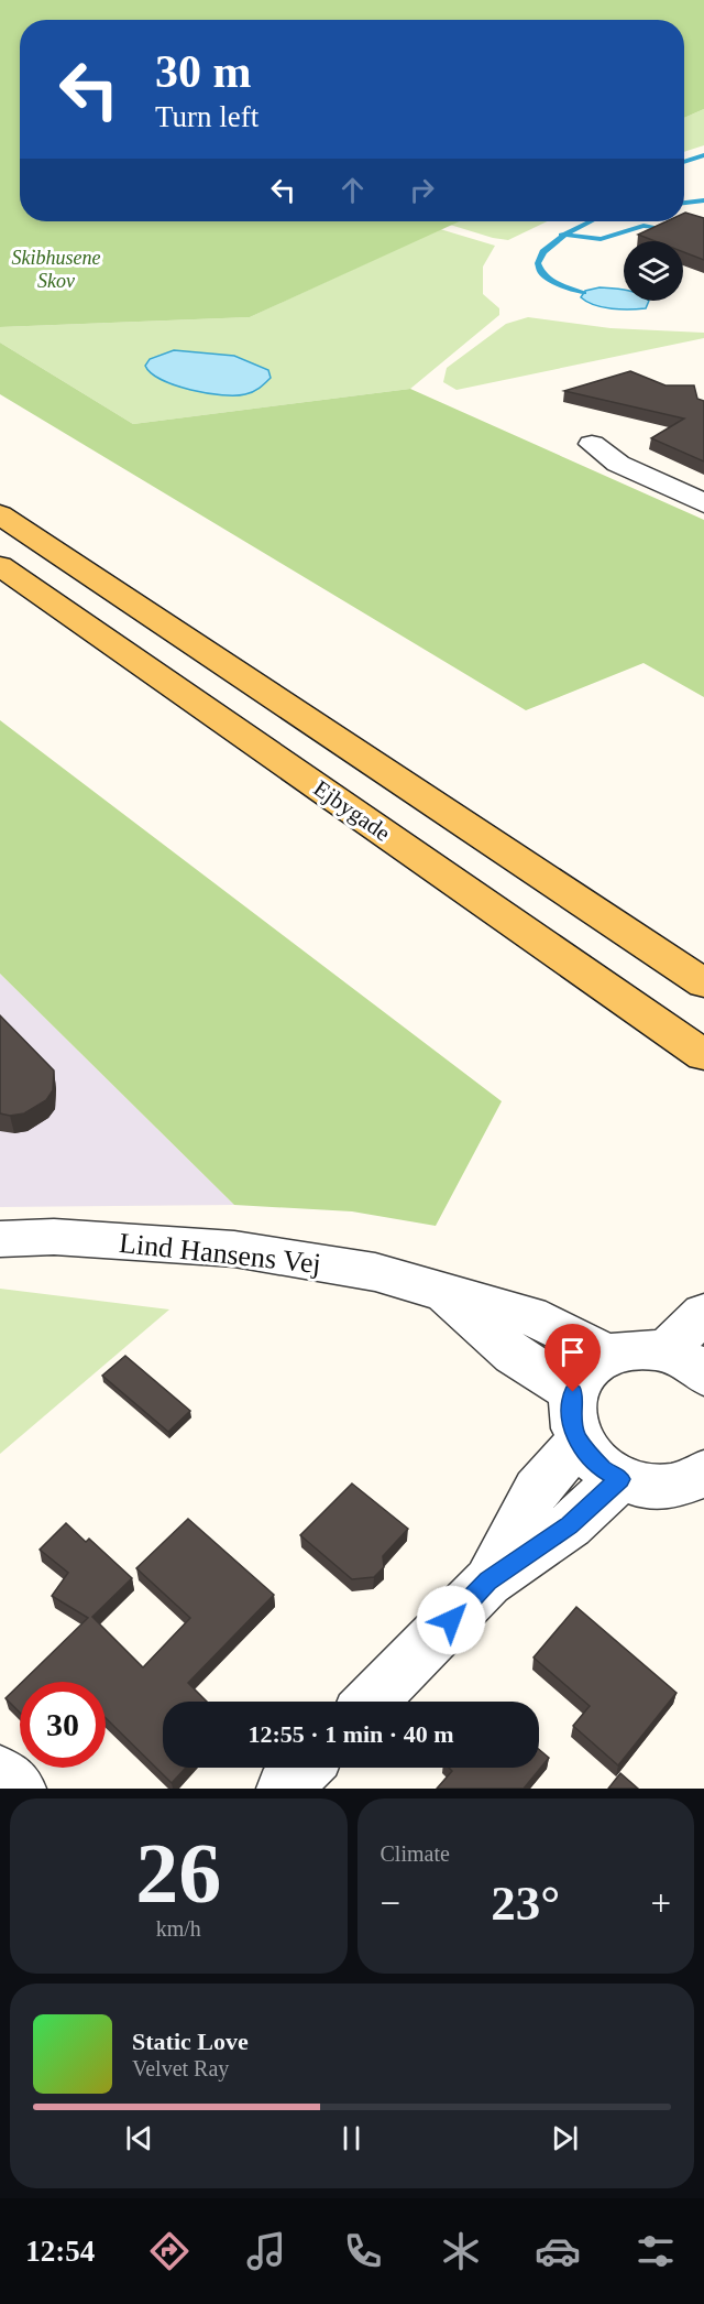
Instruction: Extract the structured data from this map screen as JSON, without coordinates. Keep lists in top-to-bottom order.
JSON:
{
  "streets": {
    "main road": ["Ejbygade"],
    "street": ["Lind Hansens Vej"]
  },
  "parks": ["Skibhusene Skov"],
  "page": {
    "turn": ["30 m", "Turn left"],
    "limit": "30",
    "trip": "12:55 · 1 min · 40 m",
    "tile": [
      ["26", "km/h"],
      "Climate"
    ],
    "heat": ["−", "23°", "+"],
    "song": ["Static Love", "Velvet Ray"],
    "tabs": "12:54"
  }
}
